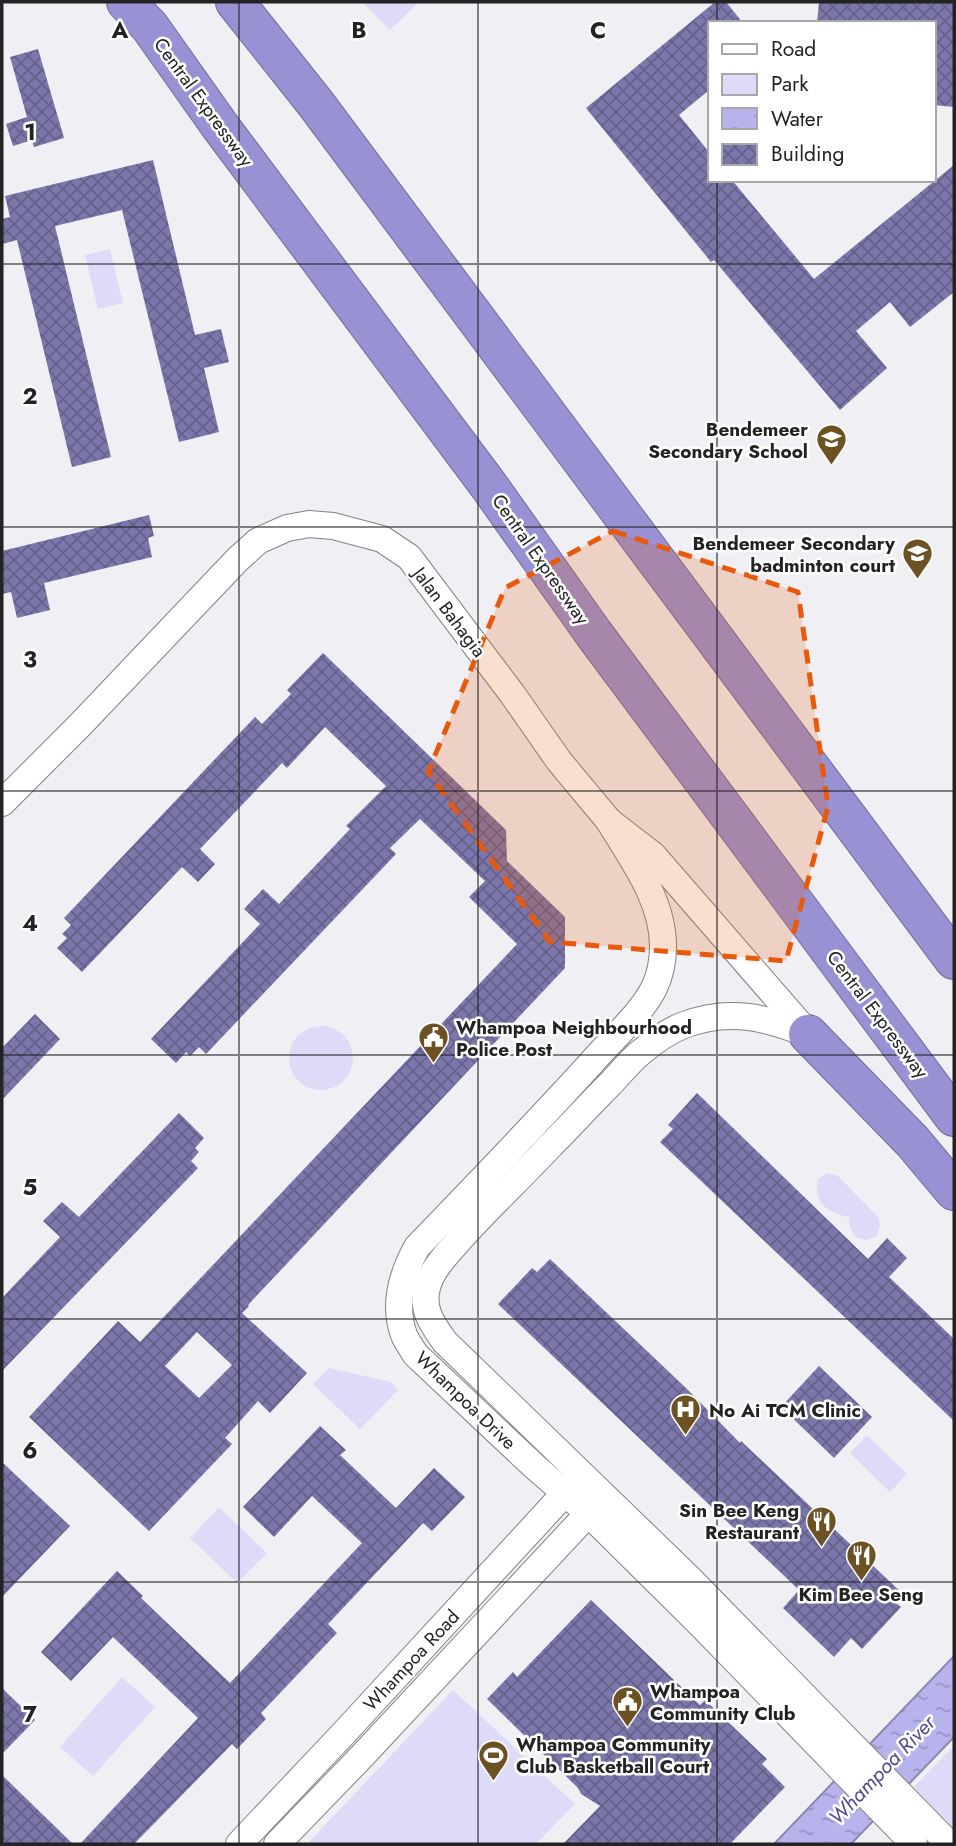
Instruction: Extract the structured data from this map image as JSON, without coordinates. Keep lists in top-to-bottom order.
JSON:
{
  "streets": {
    "highway": ["Central Expressway"],
    "street": ["Jalan Bahagia", "Whampoa Drive", "Whampoa Road"]
  },
  "crossings": [
    ["Jalan Bahagia", "Whampoa Drive"],
    ["Whampoa Drive", "Whampoa Road"]
  ],
  "water": ["Whampoa River"],
  "places": {
    "school or university": ["Bendemeer Secondary School", "Bendemeer Secondary badminton court"],
    "public building": ["Whampoa Neighbourhood Police Post", "Whampoa Community Club"],
    "hospital": ["No Ai TCM Clinic"],
    "restaurant": ["Sin Bee Keng Restaurant", "Kim Bee Seng"],
    "sports": ["Whampoa Community Club Basketball Court"]
  },
  "legend": [
    "Road",
    "Park",
    "Water",
    "Building"
  ],
  "grid": {
    "columns": ["A", "B", "C"],
    "rows": [
      "1",
      "2",
      "3",
      "4",
      "5",
      "6",
      "7"
    ]
  }
}
